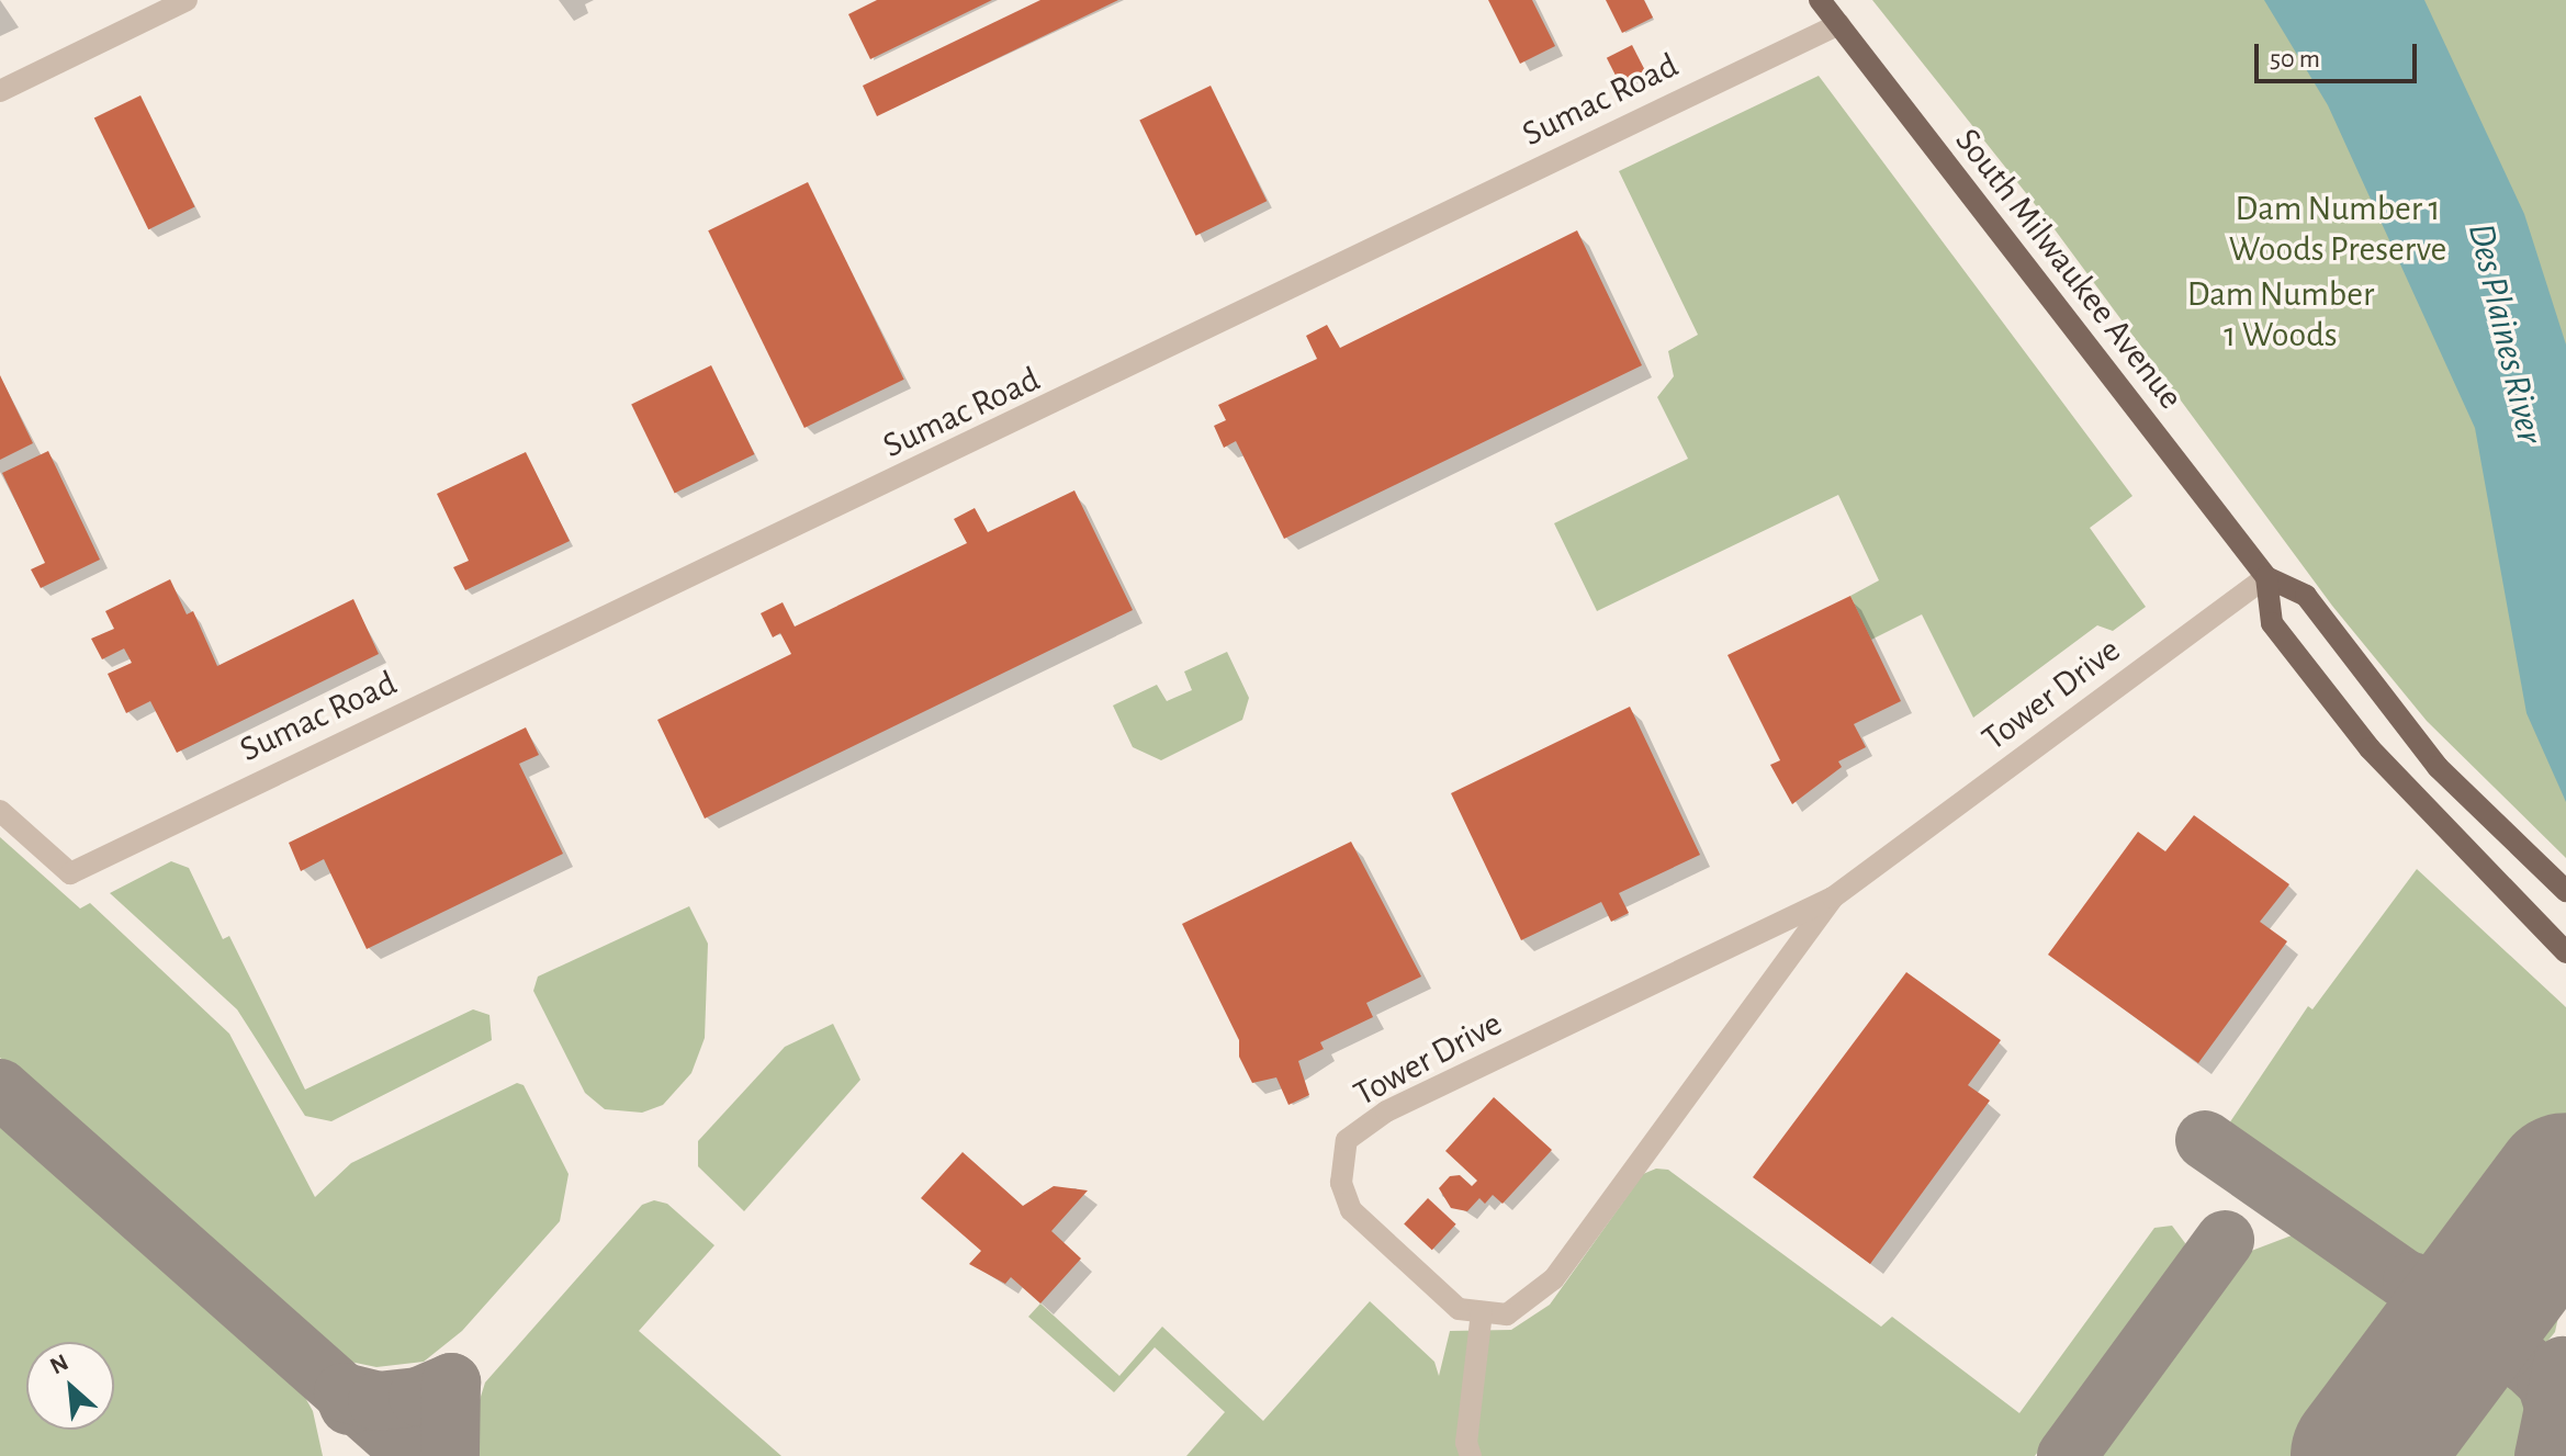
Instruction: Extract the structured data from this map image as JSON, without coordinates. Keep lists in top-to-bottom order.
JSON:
{
  "streets": {
    "main road": ["South Milwaukee Avenue"],
    "street": ["Sumac Road", "Tower Drive"]
  },
  "crossings": [
    ["Sumac Road", "South Milwaukee Avenue"],
    ["South Milwaukee Avenue", "Tower Drive"]
  ],
  "water": ["Des Plaines River"],
  "parks": ["Dam Number 1 Woods Preserve", "Dam Number 1 Woods"],
  "scale_bar": "50 m",
  "north": "top left"
}
